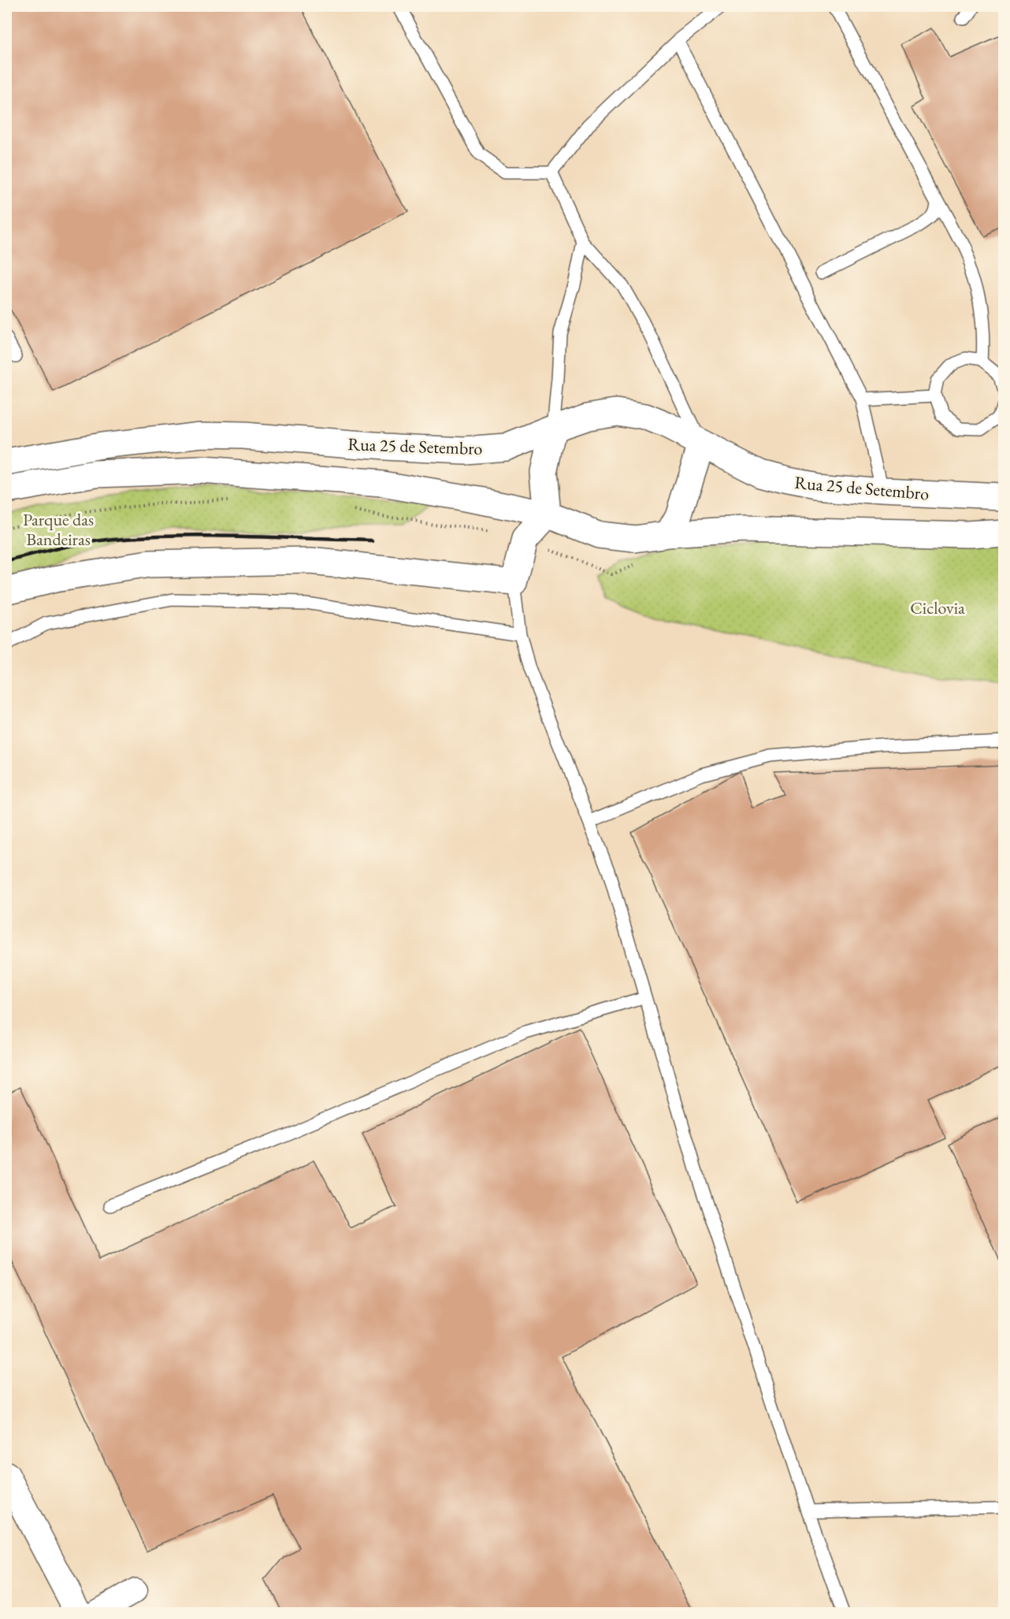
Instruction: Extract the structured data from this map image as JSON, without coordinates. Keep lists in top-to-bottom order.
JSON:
{
  "streets": {
    "main road": ["Rua 25 de Setembro"]
  },
  "parks": ["Parque das Bandeiras", "Ciclovia"]
}
